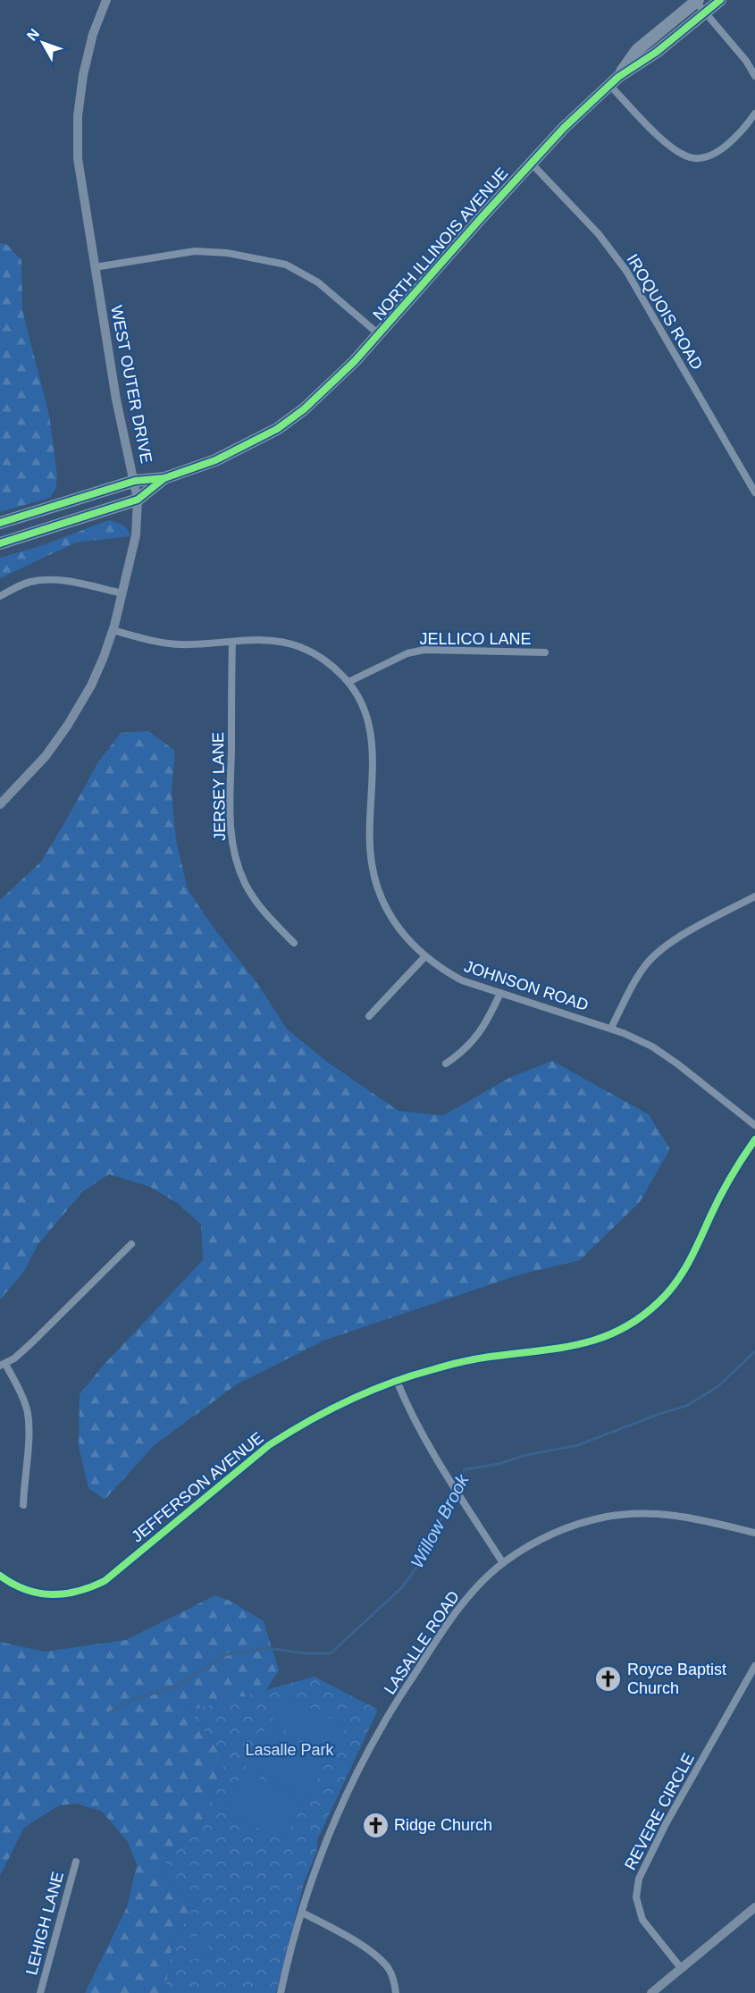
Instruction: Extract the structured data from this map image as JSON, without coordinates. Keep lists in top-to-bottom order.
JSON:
{
  "streets": {
    "highway": ["NORTH ILLINOIS AVENUE"],
    "street": [
      "IROQUOIS ROAD",
      "WEST OUTER DRIVE",
      "JELLICO LANE",
      "JERSEY LANE",
      "JOHNSON ROAD",
      "JEFFERSON AVENUE",
      "LASALLE ROAD",
      "REVERE CIRCLE",
      "LEHIGH LANE"
    ]
  },
  "crossings": [
    ["NORTH ILLINOIS AVENUE", "IROQUOIS ROAD"],
    ["WEST OUTER DRIVE", "JOHNSON ROAD"],
    ["JELLICO LANE", "JOHNSON ROAD"],
    ["JERSEY LANE", "JOHNSON ROAD"]
  ],
  "water": ["Willow Brook"],
  "parks": ["Lasalle Park"],
  "places": {
    "church": ["Royce Baptist Church", "Ridge Church"]
  },
  "north": "top left"
}
